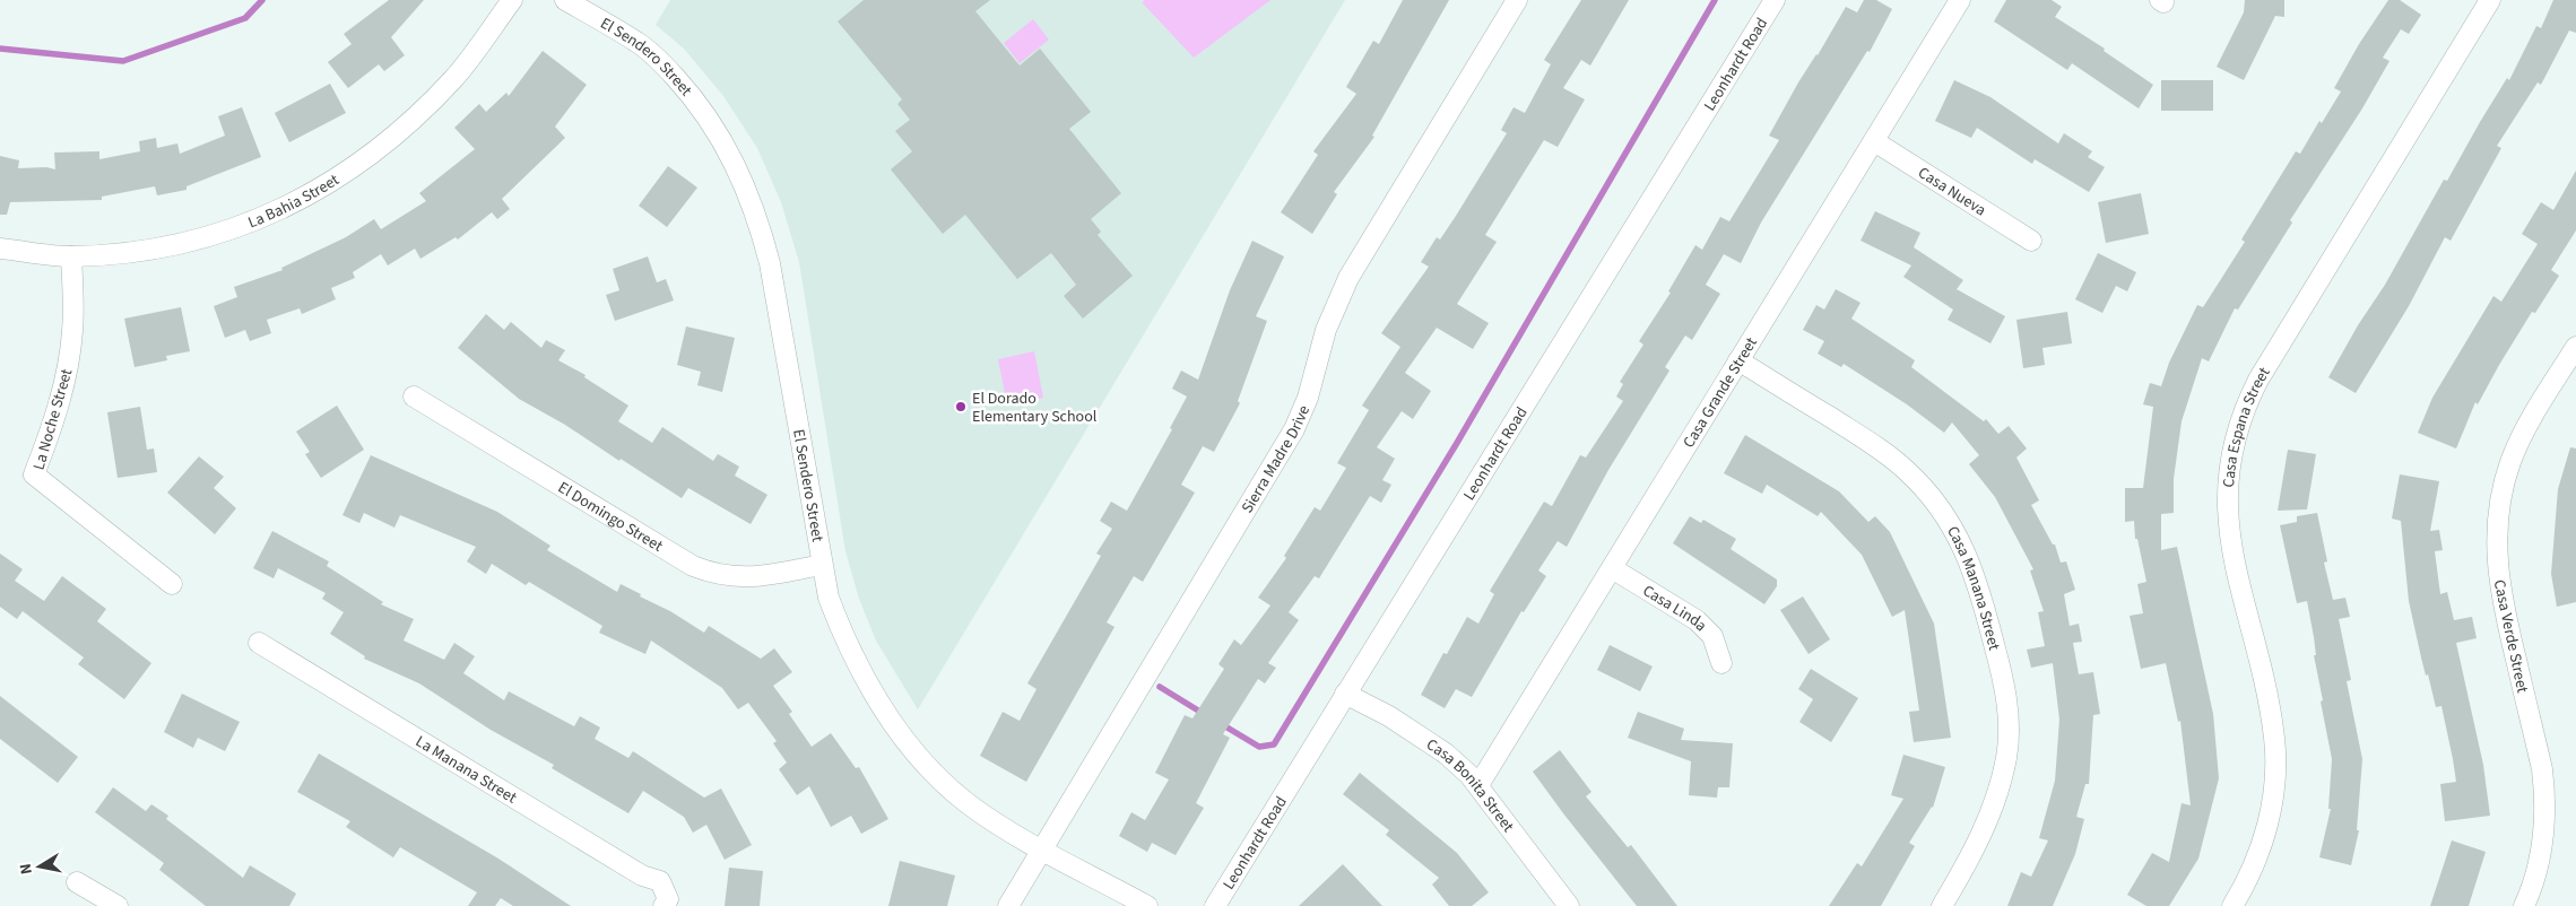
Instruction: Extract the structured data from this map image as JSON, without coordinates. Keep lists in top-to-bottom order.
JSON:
{
  "streets": {
    "street": [
      "El Sendero Street",
      "Leonhardt Road",
      "Casa Nueva",
      "La Bahia Street",
      "Casa Grande Street",
      "La Noche Street",
      "Casa Espana Street",
      "Sierra Madre Drive",
      "El Domingo Street",
      "Casa Manana Street",
      "Casa Linda",
      "Casa Verde Street",
      "La Manana Street",
      "Casa Bonita Street"
    ]
  },
  "crossings": [
    ["El Sendero Street", "Sierra Madre Drive"],
    ["El Sendero Street", "El Domingo Street"],
    ["Leonhardt Road", "Casa Bonita Street"],
    ["Casa Nueva", "Casa Grande Street"],
    ["La Bahia Street", "La Noche Street"],
    ["Casa Grande Street", "Casa Manana Street"],
    ["Casa Grande Street", "Casa Linda"],
    ["Casa Grande Street", "Casa Bonita Street"]
  ],
  "places": ["El Dorado Elementary School"],
  "north": "left"
}
